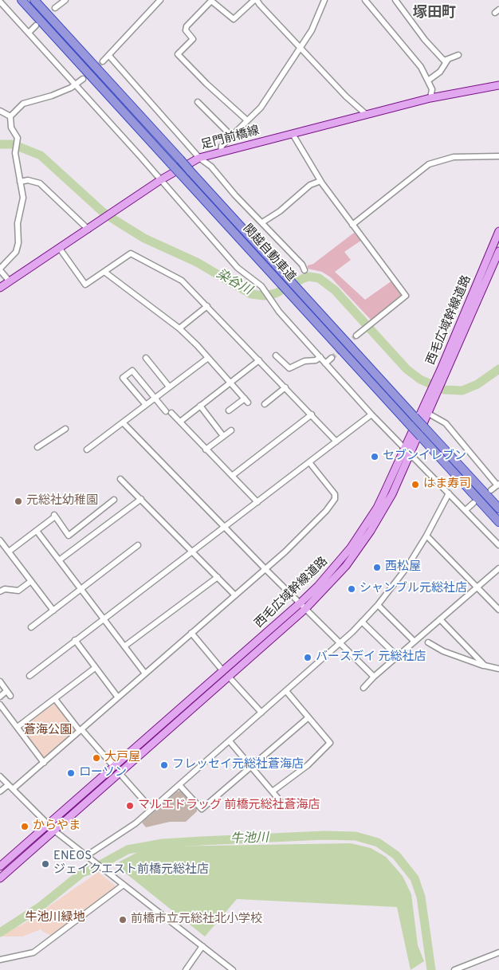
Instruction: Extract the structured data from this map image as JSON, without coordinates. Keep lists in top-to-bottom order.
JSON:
{
  "streets": {
    "highway": ["関越自動車道"],
    "main road": ["足門前橋線", "西毛広域幹線道路"]
  },
  "districts": ["塚田町"],
  "water": ["染谷川", "牛池川"],
  "parks": ["蒼海公園", "牛池川緑地"],
  "places": [
    "セブンイレブン",
    "はま寿司",
    "元総社幼稚園",
    "西松屋",
    "シャンブル元総社店",
    "バースデイ 元総社店",
    "大戸屋",
    "フレッセイ元総社蒼海店",
    "ローソン",
    "マルエドラッグ 前橋元総社蒼海店",
    "からやま",
    "ENEOS ジェイクエスト前橋元総社店",
    "前橋市立元総社北小学校"
  ]
}
